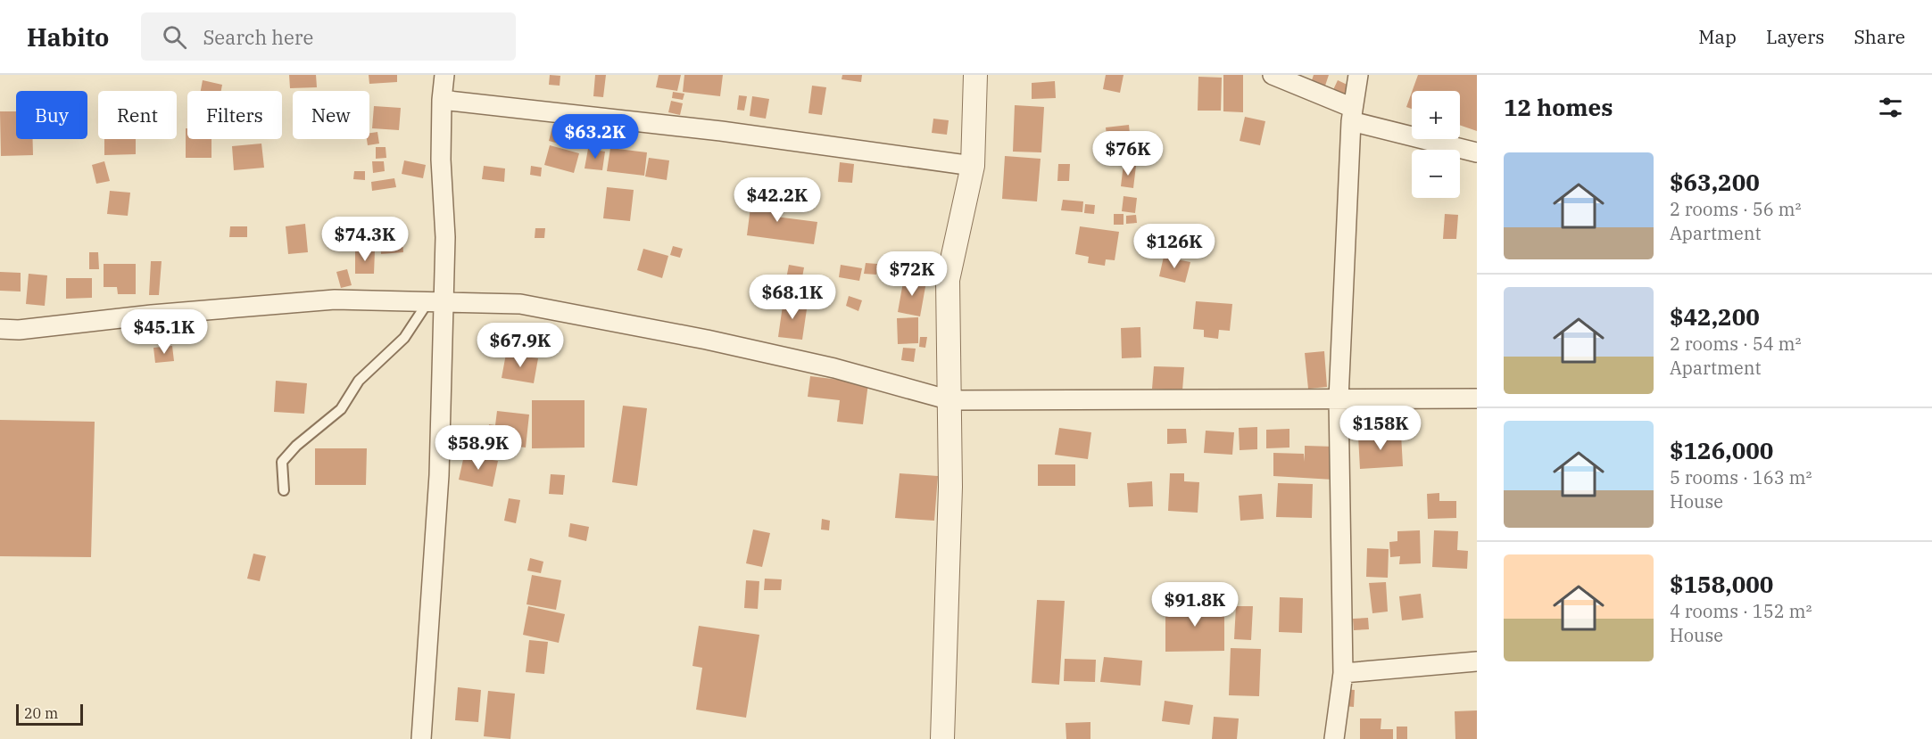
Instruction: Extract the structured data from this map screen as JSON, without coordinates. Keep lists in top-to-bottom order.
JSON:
{
  "scale_bar": "20 m",
  "page": {
    "header": "Habito",
    "search": "Search here",
    "nav": ["Map", "Layers", "Share"],
    "heading": "12 homes",
    "map_buttons": ["+", "−"],
    "chip": [
      "Buy",
      "Rent",
      "Filters",
      "New"
    ],
    "price": [
      "$63.2K",
      "$76K",
      "$42.2K",
      "$74.3K",
      "$126K",
      "$72K",
      "$68.1K",
      "$45.1K",
      "$67.9K",
      "$158K",
      "$58.9K",
      "$91.8K"
    ],
    "list": [
      {
        "name": "$63,200",
        "note": "2 rooms · 56 m² · Apartment"
      },
      {
        "name": "$42,200",
        "note": "2 rooms · 54 m² · Apartment"
      },
      {
        "name": "$126,000",
        "note": "5 rooms · 163 m² · House"
      },
      {
        "name": "$158,000",
        "note": "4 rooms · 152 m² · House"
      }
    ],
    "scale": "20 m"
  }
}
